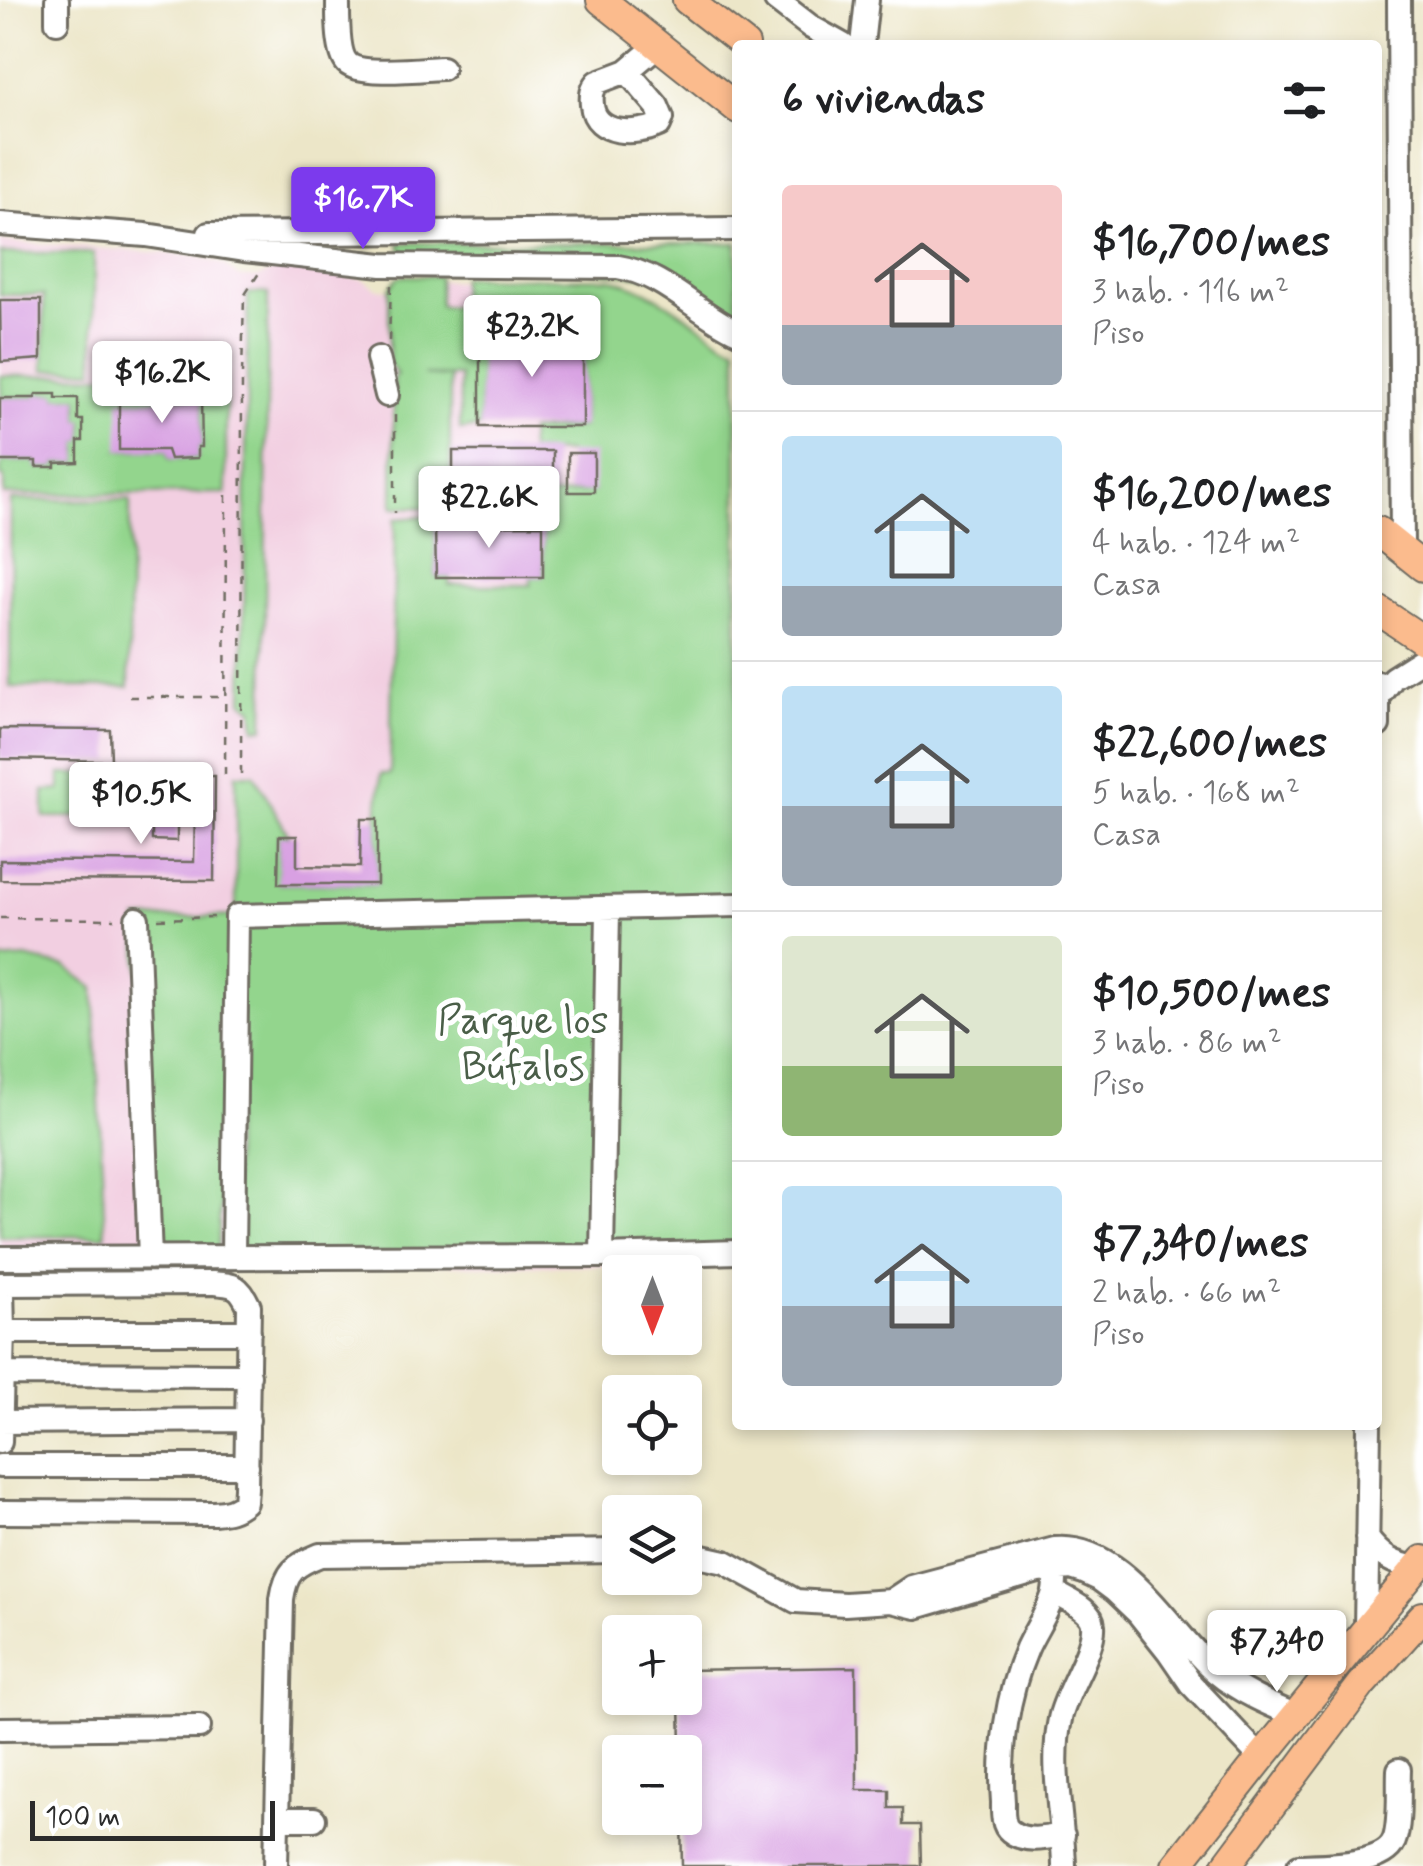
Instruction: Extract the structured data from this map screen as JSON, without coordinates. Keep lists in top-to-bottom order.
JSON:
{
  "parks": ["Parque los Búfalos"],
  "scale_bar": "100 m",
  "north": "bottom",
  "page": {
    "heading": "6 viviendas",
    "list": [
      {
        "name": "$16,700/mes",
        "note": "3 hab. · 116 m² · Piso"
      },
      {
        "name": "$16,200/mes",
        "note": "4 hab. · 124 m² · Casa"
      },
      {
        "name": "$22,600/mes",
        "note": "5 hab. · 168 m² · Casa"
      },
      {
        "name": "$10,500/mes",
        "note": "3 hab. · 86 m² · Piso"
      },
      {
        "name": "$7,340/mes",
        "note": "2 hab. · 66 m² · Piso"
      }
    ],
    "price": [
      "$16.7K",
      "$23.2K",
      "$16.2K",
      "$22.6K",
      "$10.5K",
      "$7,340"
    ],
    "map_buttons": ["+", "−"],
    "scale": "100 m"
  }
}
